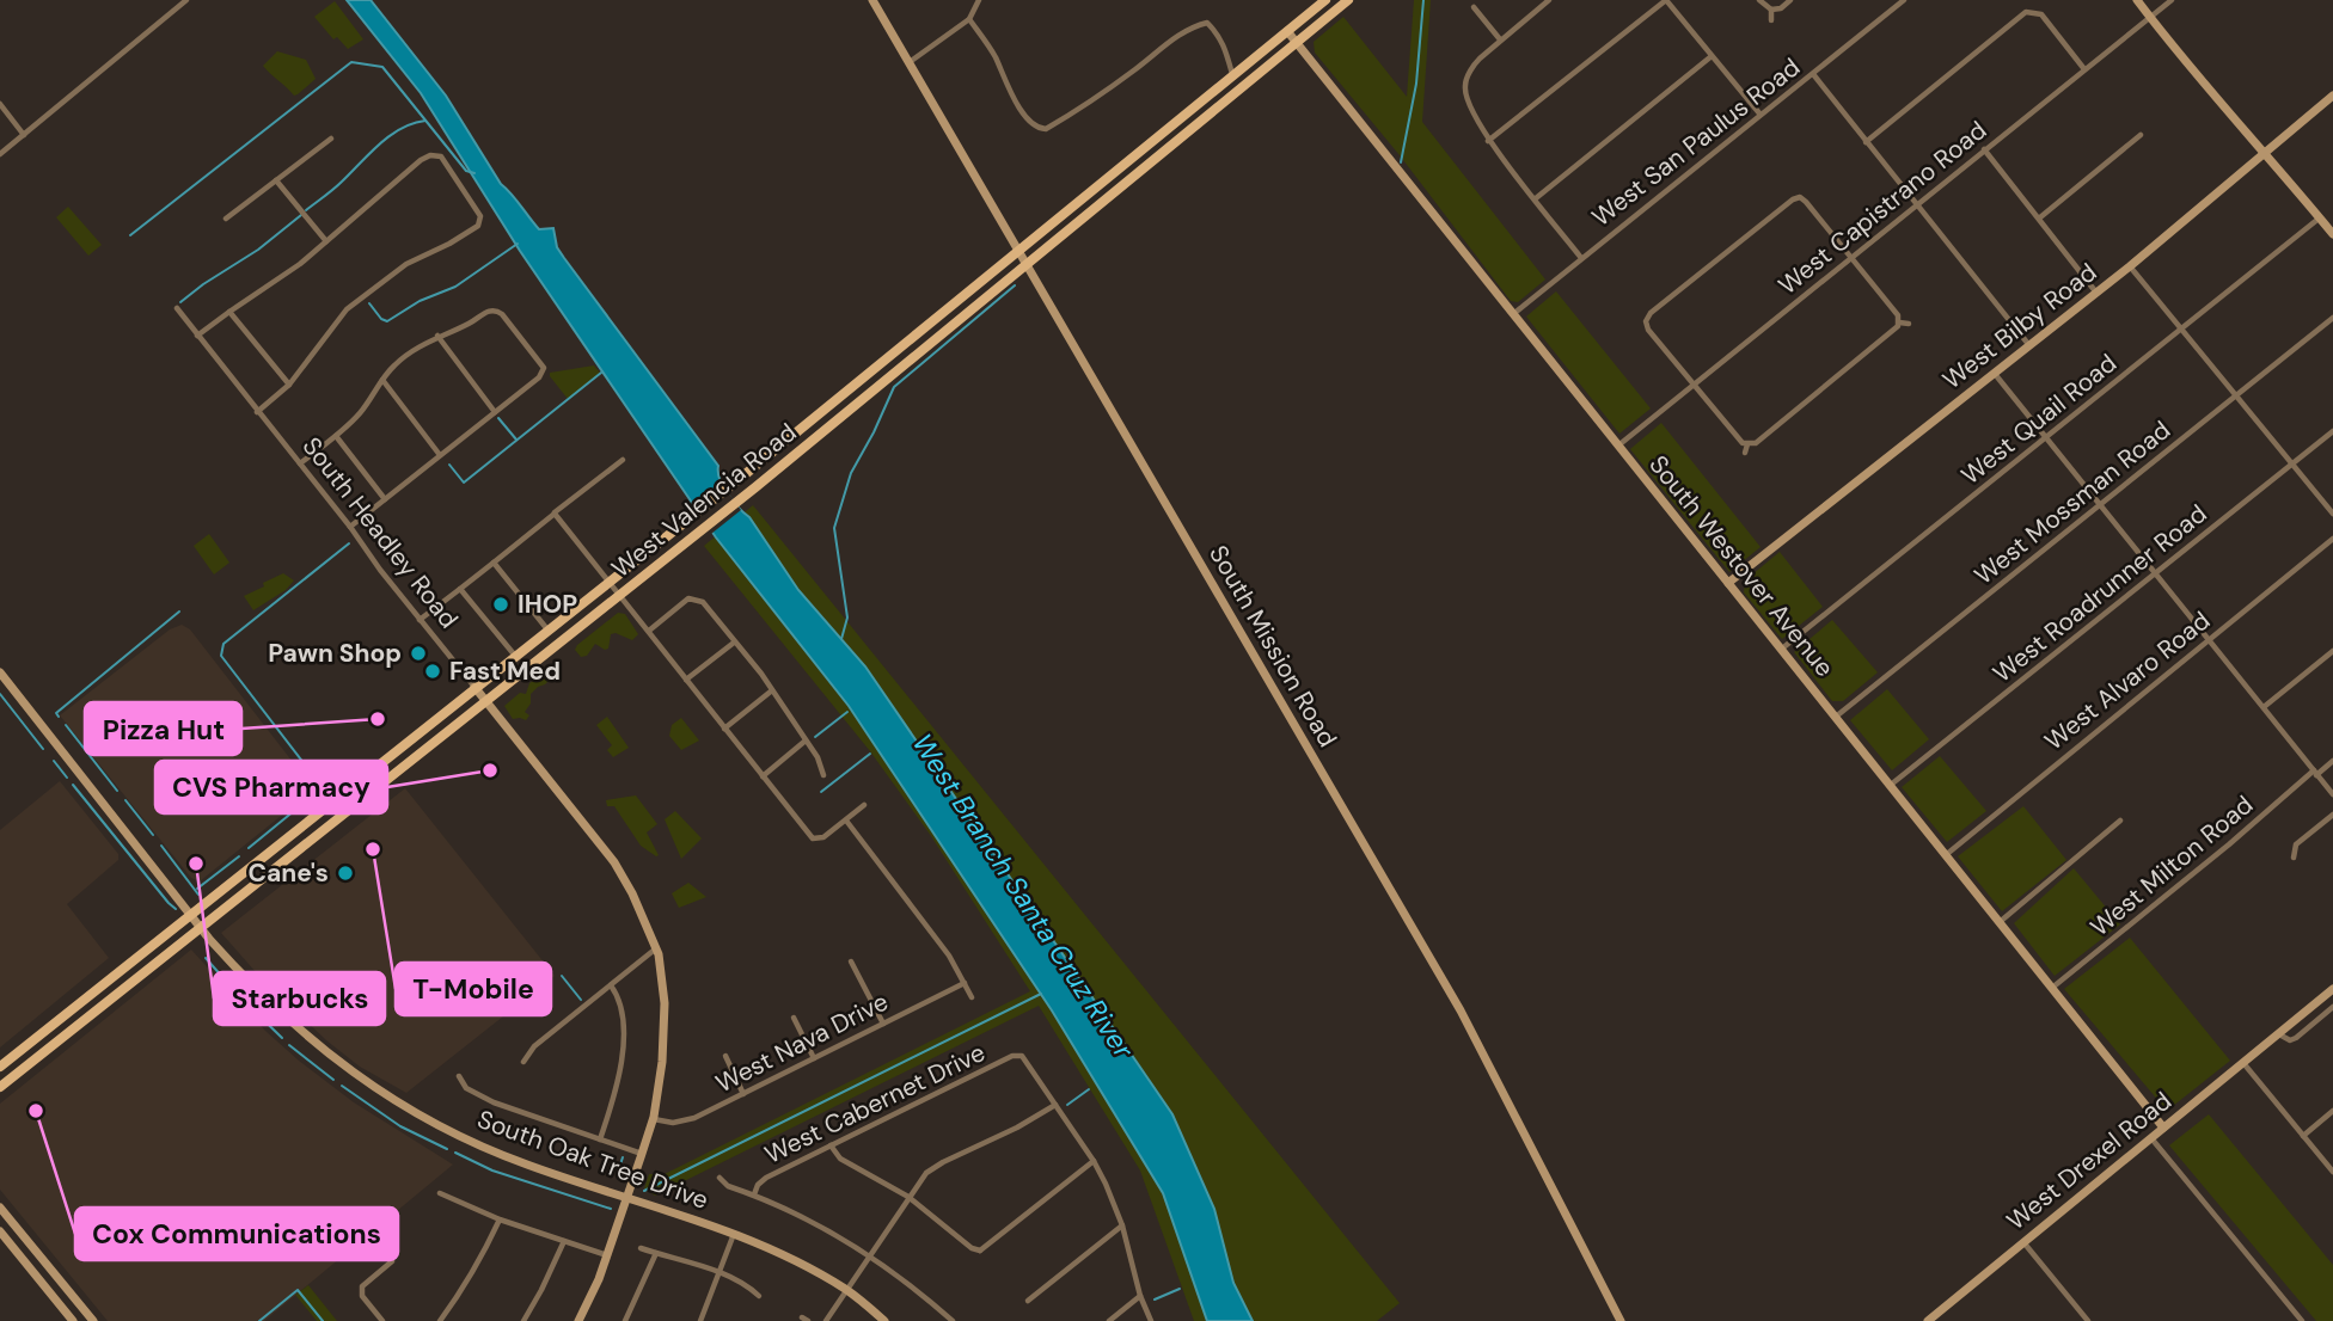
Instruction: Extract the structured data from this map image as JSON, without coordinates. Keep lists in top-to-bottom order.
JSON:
{
  "streets": {
    "main road": ["West Valencia Road"],
    "street": [
      "West San Paulus Road",
      "West Capistrano Road",
      "West Bilby Road",
      "West Quail Road",
      "West Mossman Road",
      "South Headley Road",
      "South Westover Avenue",
      "West Roadrunner Road",
      "South Mission Road",
      "West Alvaro Road",
      "West Milton Road",
      "West Nava Drive",
      "West Cabernet Drive",
      "South Oak Tree Drive",
      "West Drexel Road"
    ]
  },
  "crossings": [
    ["West San Paulus Road", "South Westover Avenue"],
    ["West Capistrano Road", "South Westover Avenue"],
    ["West Bilby Road", "South Westover Avenue"],
    ["West Quail Road", "South Westover Avenue"],
    ["West Valencia Road", "South Headley Road"],
    ["West Valencia Road", "South Westover Avenue"],
    ["West Valencia Road", "South Mission Road"],
    ["West Valencia Road", "South Oak Tree Drive"],
    ["West Mossman Road", "South Westover Avenue"],
    ["South Headley Road", "West Nava Drive"],
    ["South Headley Road", "South Oak Tree Drive"],
    ["South Westover Avenue", "West Roadrunner Road"],
    ["South Westover Avenue", "West Alvaro Road"],
    ["South Westover Avenue", "West Milton Road"],
    ["South Westover Avenue", "West Drexel Road"]
  ],
  "water": ["West Branch Santa Cruz River"],
  "places": [
    "IHOP",
    "Pawn Shop",
    "Fast Med",
    "Pizza Hut",
    "CVS Pharmacy",
    "T-Mobile",
    "Starbucks",
    "Cane's",
    "Cox Communications"
  ]
}
